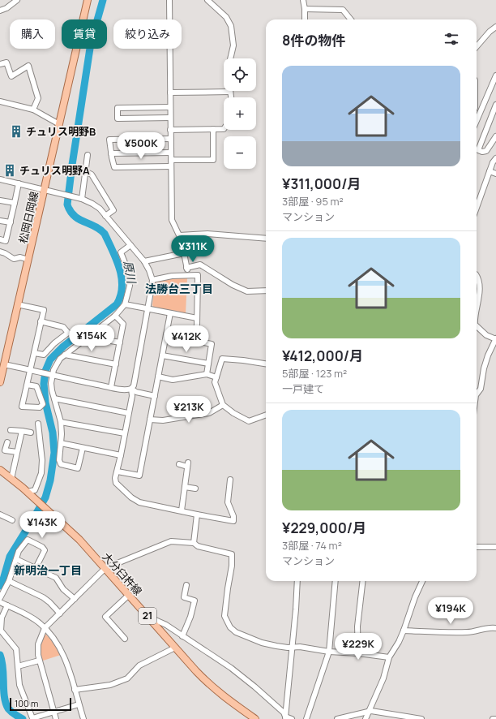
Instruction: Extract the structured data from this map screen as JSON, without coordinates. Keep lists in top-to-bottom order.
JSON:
{
  "streets": {
    "main road": ["松岡日岡線", "大分臼杵線", "21"]
  },
  "districts": ["法勝台三丁目", "新明治一丁目"],
  "water": ["原川"],
  "places": {
    "building": ["チュリス明野B", "チュリス明野A"]
  },
  "scale_bar": "100 m",
  "page": {
    "chip": ["購入", "賃貸", "絞り込み"],
    "heading": "8件の物件",
    "map_buttons": ["+", "−"],
    "list": [
      {
        "name": "¥311,000/月",
        "note": "3部屋 · 95 m² · マンション"
      },
      {
        "name": "¥412,000/月",
        "note": "5部屋 · 123 m² · 一戸建て"
      },
      {
        "name": "¥229,000/月",
        "note": "3部屋 · 74 m² · マンション"
      }
    ],
    "price": [
      "¥500K",
      "¥311K",
      "¥154K",
      "¥412K",
      "¥213K",
      "¥143K",
      "¥194K",
      "¥229K"
    ],
    "scale": "100 m"
  }
}
